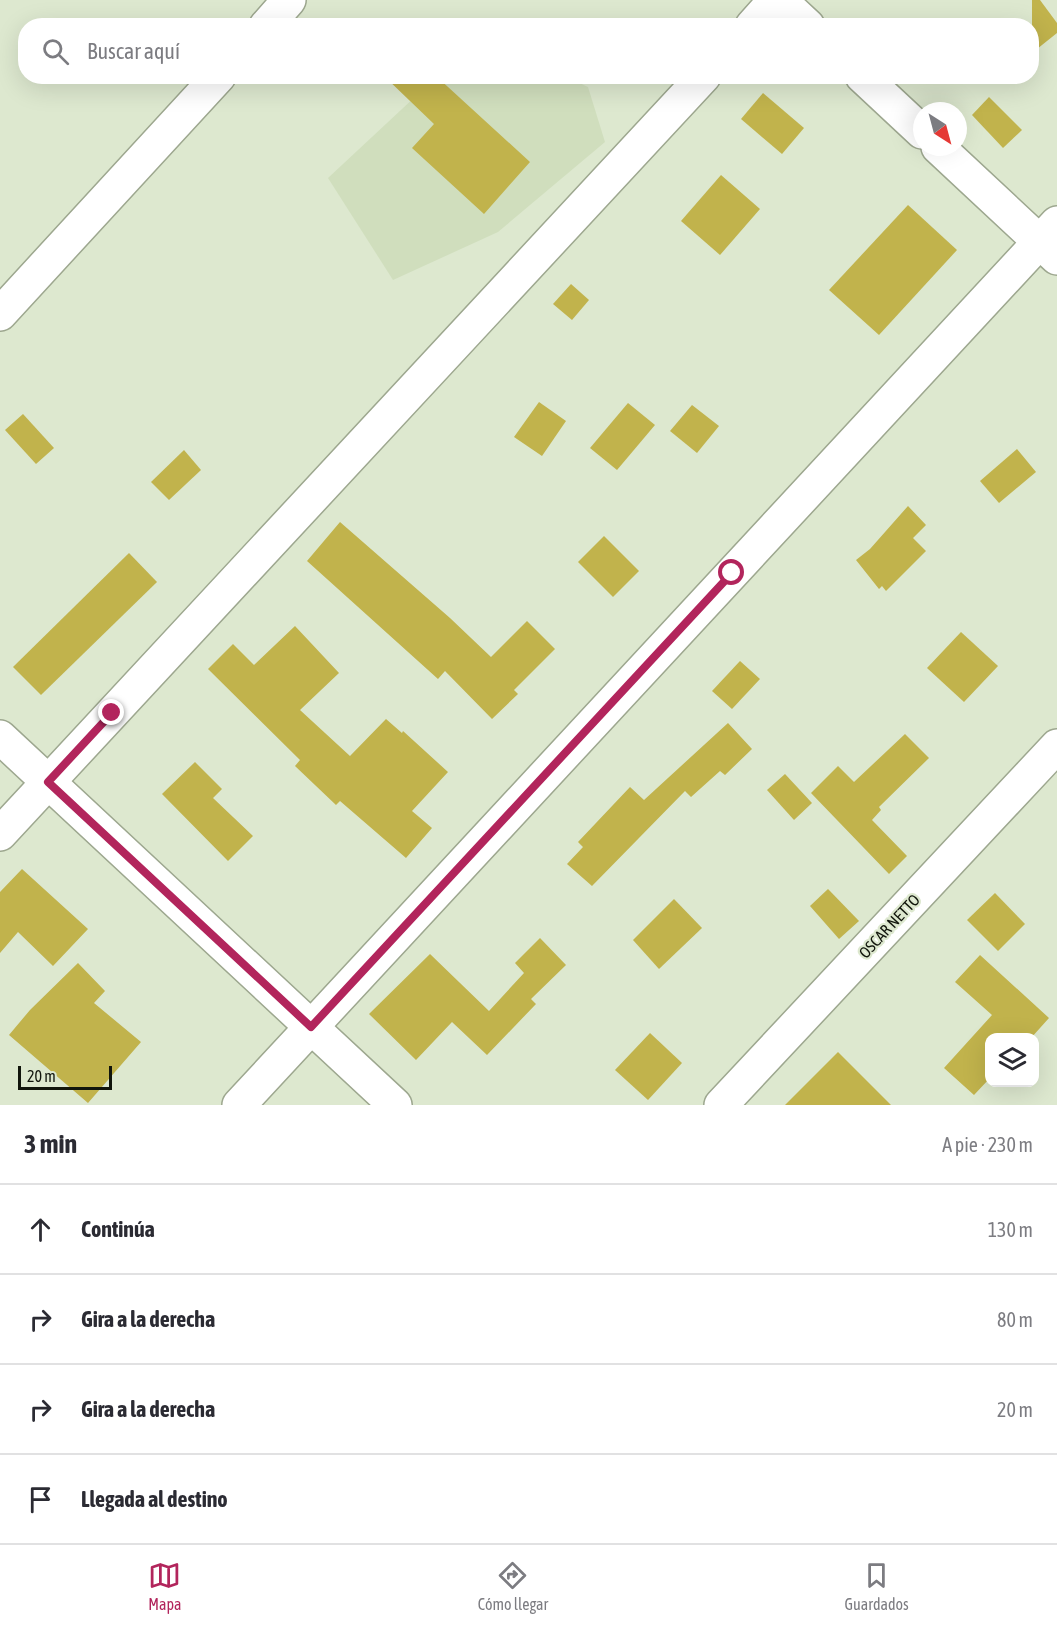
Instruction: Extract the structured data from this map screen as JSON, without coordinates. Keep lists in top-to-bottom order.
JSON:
{
  "streets": {
    "street": ["OSCAR NETTO"]
  },
  "scale_bar": "20 m",
  "north": "bottom right",
  "page": {
    "search": "Buscar aquí",
    "scale": "20 m",
    "heading": ["3 min", "A pie · 230 m"],
    "list": [
      ["Continúa", "130 m"],
      ["Gira a la derecha", "80 m"],
      ["Gira a la derecha", "20 m"],
      "Llegada al destino"
    ],
    "nav": ["Mapa", "Cómo llegar", "Guardados"]
  }
}
